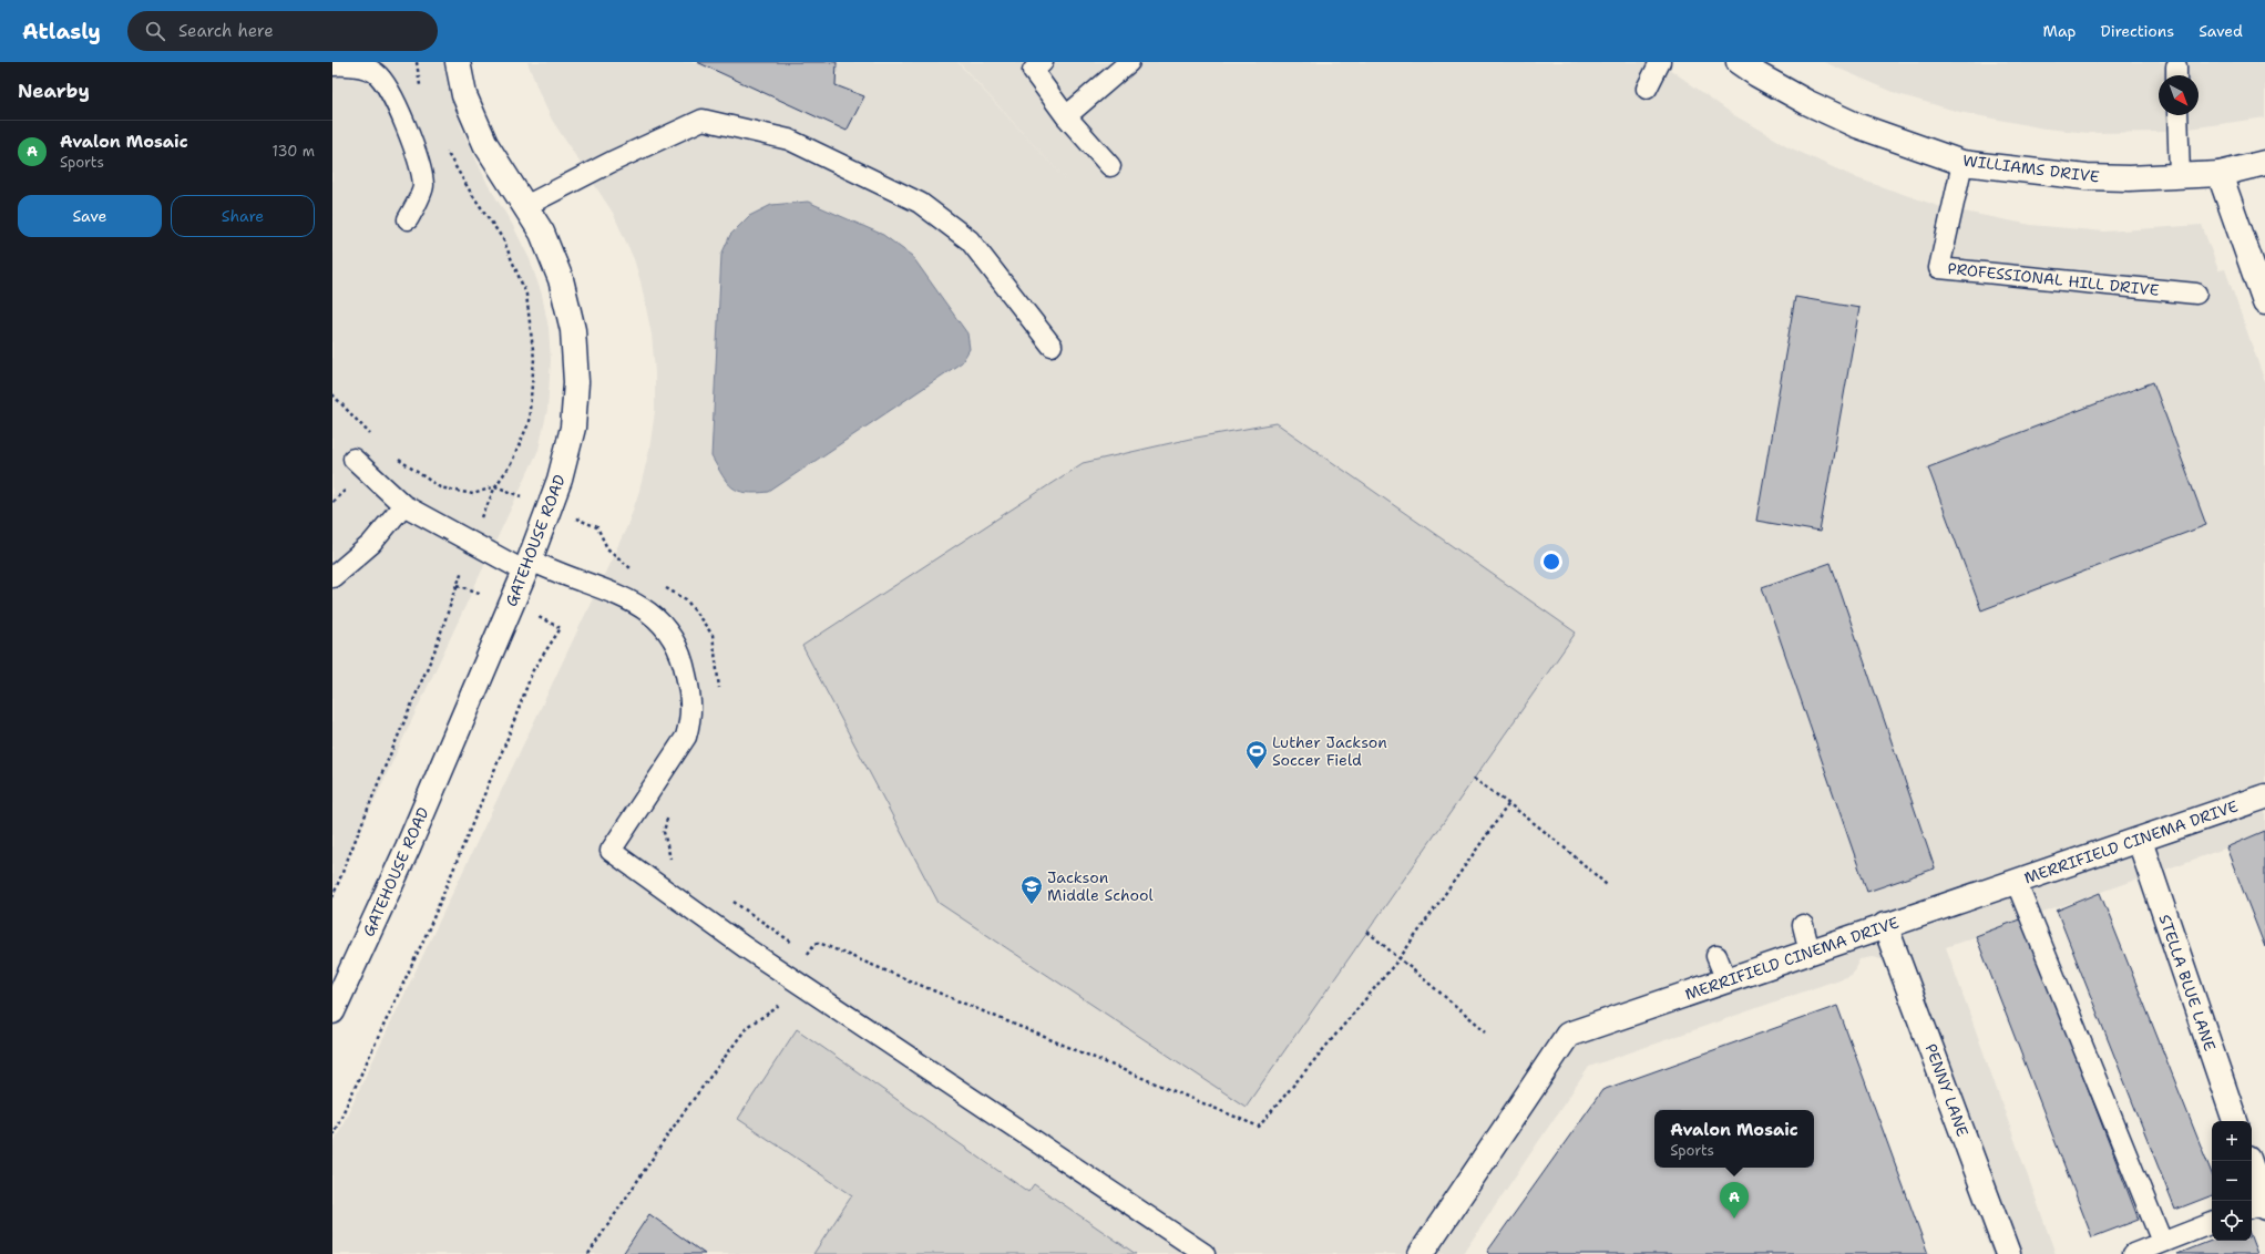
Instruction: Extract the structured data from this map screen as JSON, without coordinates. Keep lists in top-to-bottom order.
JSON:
{
  "streets": {
    "street": [
      "WILLIAMS DRIVE",
      "GATEHOUSE ROAD",
      "MERRIFIELD CINEMA DRIVE",
      "STELLA BLUE LANE",
      "PENNY LANE"
    ],
    "lane": ["PROFESSIONAL HILL DRIVE"]
  },
  "crossings": [
    ["WILLIAMS DRIVE", "PROFESSIONAL HILL DRIVE"],
    ["MERRIFIELD CINEMA DRIVE", "STELLA BLUE LANE"],
    ["MERRIFIELD CINEMA DRIVE", "PENNY LANE"]
  ],
  "places": {
    "sports": ["Luther Jackson Soccer Field"],
    "school or university": ["Jackson Middle School"]
  },
  "north": "bottom right",
  "page": {
    "header": "Atlasly",
    "search": "Search here",
    "nav": ["Map", "Directions", "Saved"],
    "heading": "Nearby",
    "list": [
      {
        "mark": "A",
        "name": "Avalon Mosaic",
        "note": "Sports",
        "value": "130 m"
      }
    ],
    "buttons": ["Save", "Share"],
    "popup": ["Avalon Mosaic", "Sports"],
    "map_buttons": ["+", "−"],
    "pins": "A"
  }
}
